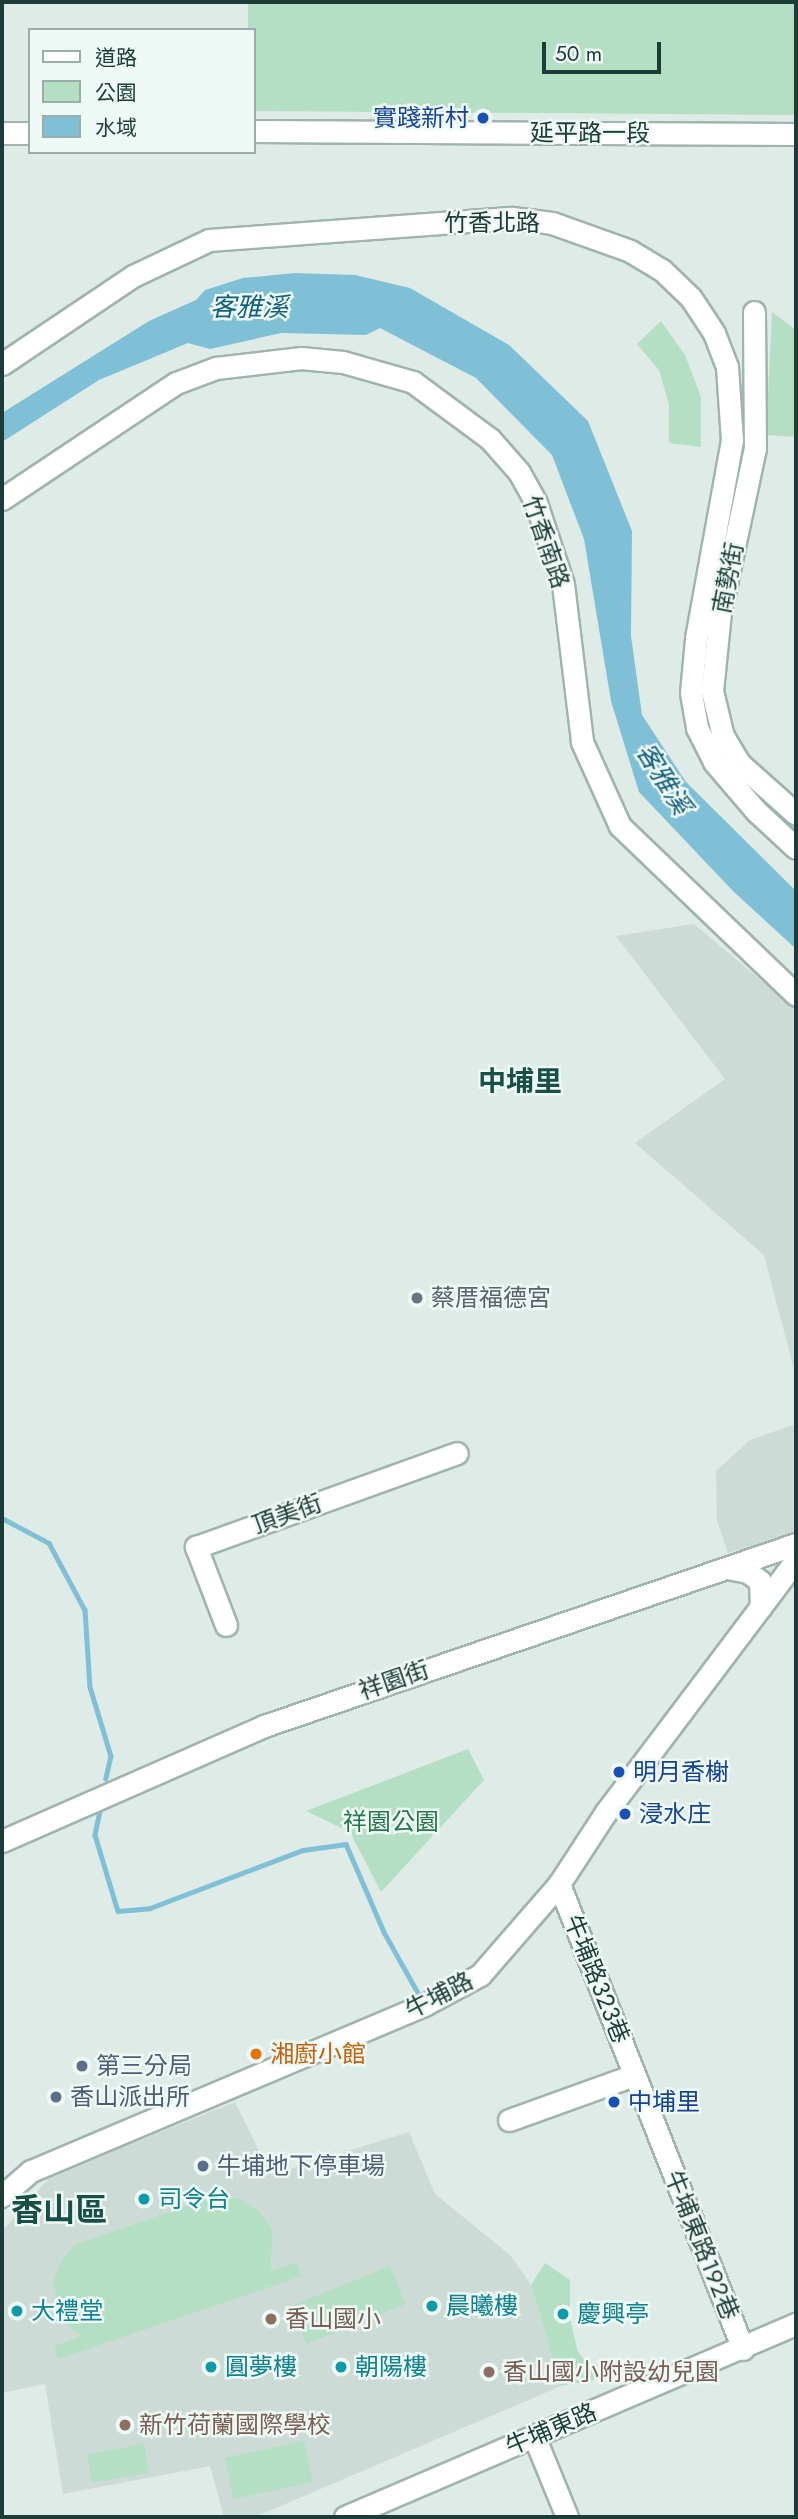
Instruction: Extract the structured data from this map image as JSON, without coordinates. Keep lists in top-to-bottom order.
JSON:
{
  "streets": {
    "street": [
      "延平路一段",
      "竹香北路",
      "竹香南路",
      "南勢街",
      "頂美街",
      "祥園街",
      "牛埔路323巷",
      "牛埔路",
      "牛埔東路192巷",
      "牛埔東路"
    ]
  },
  "crossings": [
    ["牛埔路323巷", "牛埔路"],
    ["牛埔路323巷", "牛埔東路192巷"],
    ["牛埔東路192巷", "牛埔東路"]
  ],
  "districts": ["中埔里", "香山區"],
  "water": ["客雅溪"],
  "parks": ["祥園公園"],
  "places": [
    "實踐新村",
    "蔡厝福德宮",
    "明月香榭",
    "浸水庄",
    "湘廚小館",
    "第三分局",
    "香山派出所",
    "中埔里",
    "牛埔地下停車場",
    "司令台",
    "晨曦樓",
    "大禮堂",
    "慶興亭",
    "香山國小",
    "圓夢樓",
    "朝陽樓",
    "香山國小附設幼兒園",
    "新竹荷蘭國際學校"
  ],
  "legend": ["道路", "公園", "水域"],
  "scale_bar": "50 m"
}
